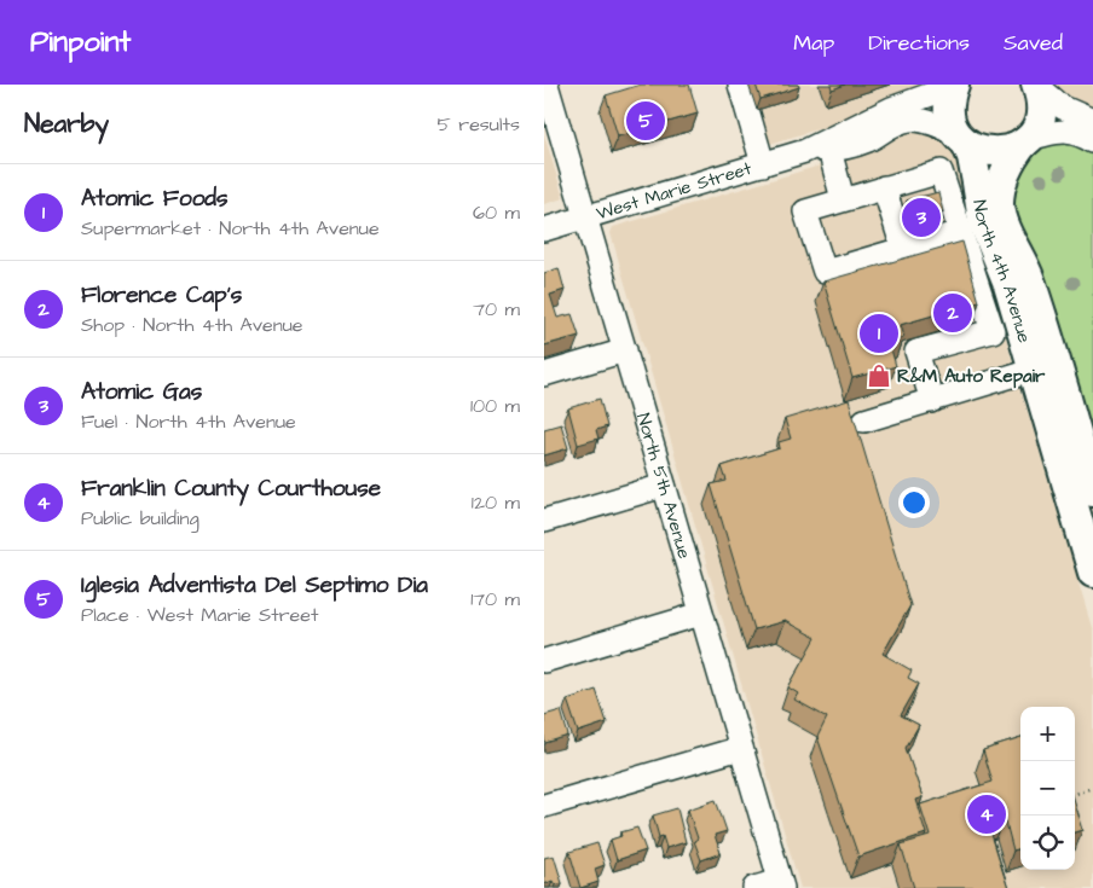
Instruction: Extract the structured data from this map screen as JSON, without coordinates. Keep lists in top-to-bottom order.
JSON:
{
  "streets": {
    "main road": ["North 4th Avenue"],
    "street": ["West Marie Street", "North 5th Avenue"]
  },
  "crossings": [
    ["West Marie Street", "North 4th Avenue"],
    ["West Marie Street", "North 5th Avenue"]
  ],
  "places": {
    "shop": ["R&M Auto Repair"]
  },
  "page": {
    "header": "Pinpoint",
    "nav": ["Map", "Directions", "Saved"],
    "heading": ["Nearby", "5 results"],
    "pins": [
      "5",
      "3",
      "2",
      "1",
      "4"
    ],
    "list": [
      {
        "mark": "1",
        "name": "Atomic Foods",
        "note": "Supermarket · North 4th Avenue",
        "value": "60 m"
      },
      {
        "mark": "2",
        "name": "Florence Cap's",
        "note": "Shop · North 4th Avenue",
        "value": "70 m"
      },
      {
        "mark": "3",
        "name": "Atomic Gas",
        "note": "Fuel · North 4th Avenue",
        "value": "100 m"
      },
      {
        "mark": "4",
        "name": "Franklin County Courthouse",
        "note": "Public building",
        "value": "120 m"
      },
      {
        "mark": "5",
        "name": "Iglesia Adventista Del Septimo Dia",
        "note": "Place · West Marie Street",
        "value": "170 m"
      }
    ],
    "map_buttons": ["+", "−"]
  }
}
